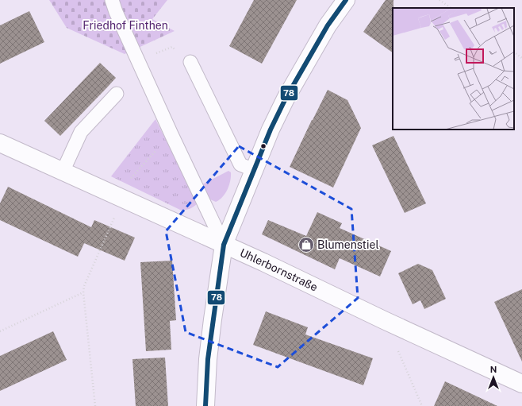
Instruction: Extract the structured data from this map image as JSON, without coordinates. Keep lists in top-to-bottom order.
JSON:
{
  "streets": {
    "street": ["Uhlerbornstraße"]
  },
  "parks": ["Friedhof Finthen"],
  "places": {
    "shop": ["Blumenstiel"]
  },
  "lines": ["transit line 78"],
  "north": "top"
}
